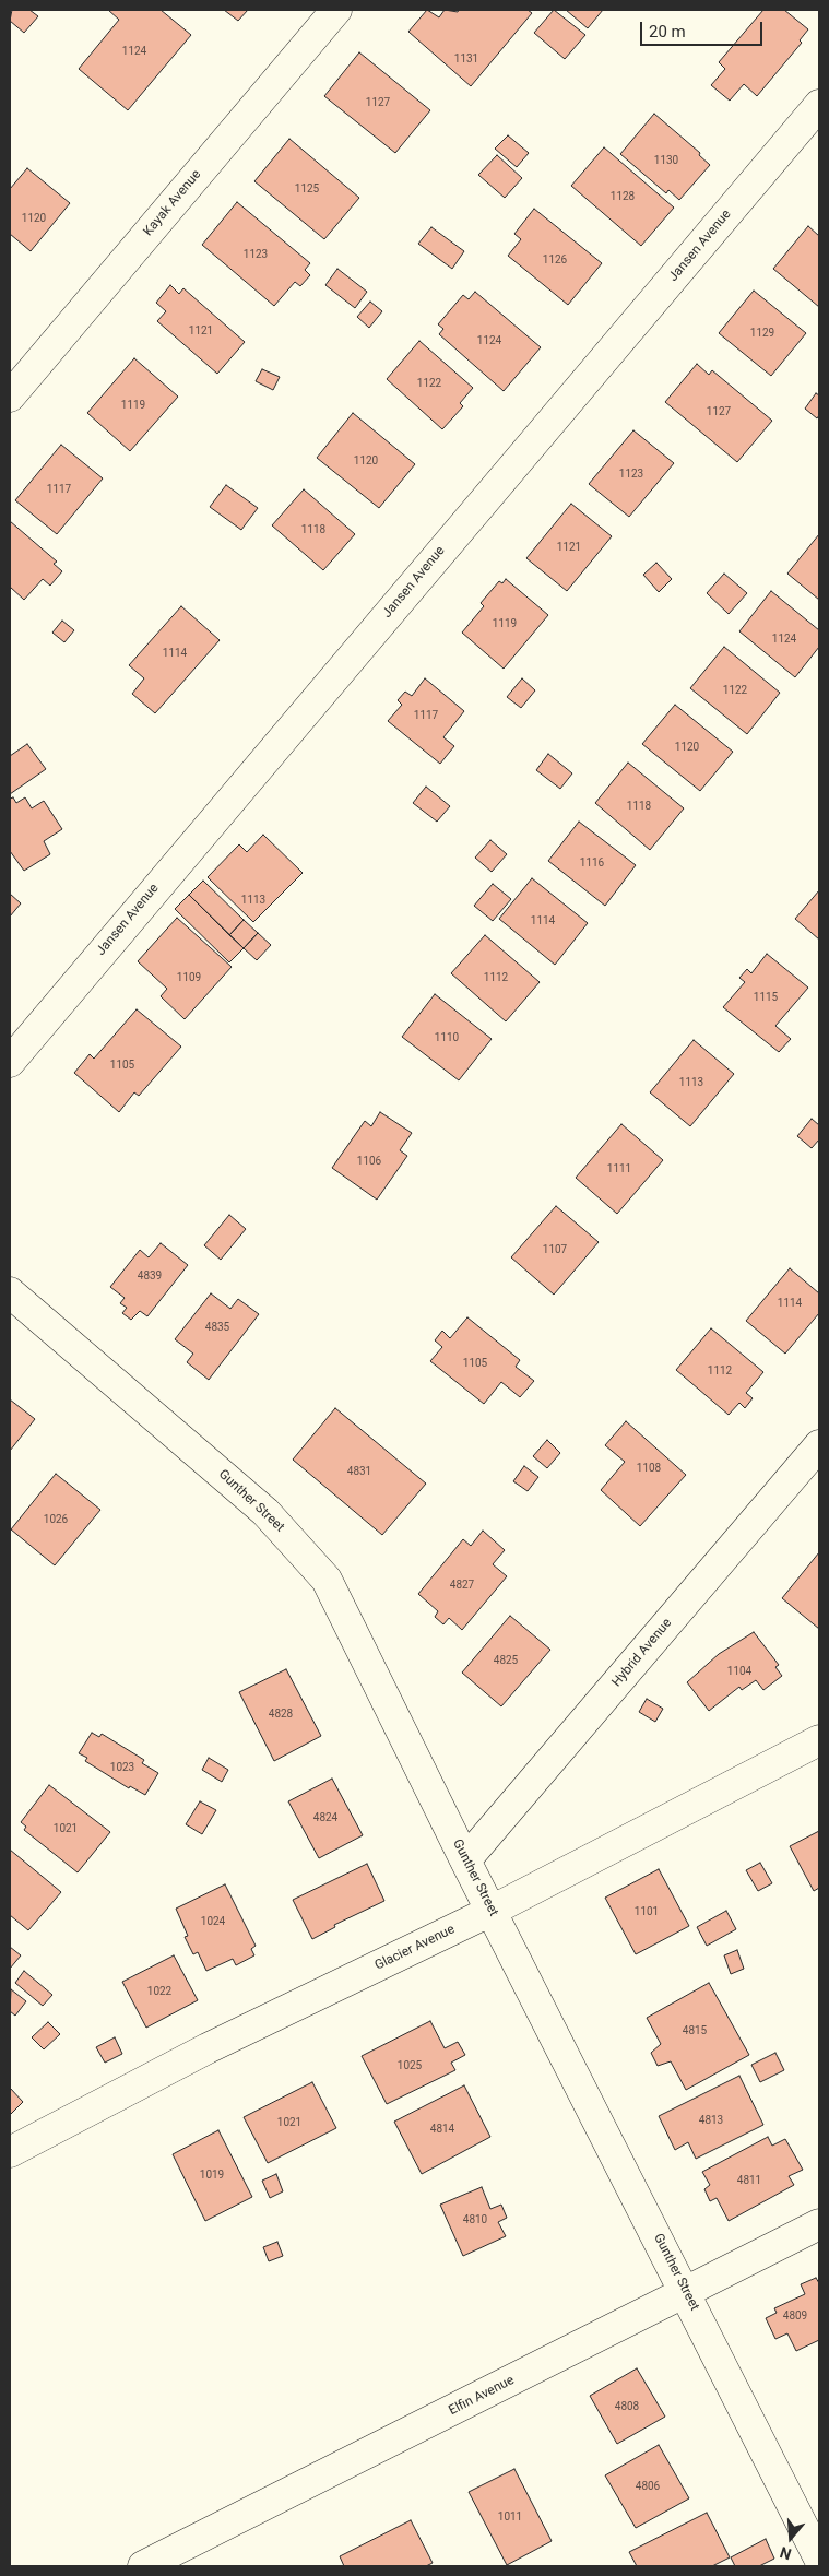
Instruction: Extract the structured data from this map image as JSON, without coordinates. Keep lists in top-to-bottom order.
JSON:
{
  "streets": {
    "street": [
      "Kayak Avenue",
      "Jansen Avenue",
      "Gunther Street",
      "Hybrid Avenue",
      "Glacier Avenue",
      "Elfin Avenue"
    ]
  },
  "crossings": [
    ["Gunther Street", "Hybrid Avenue"],
    ["Gunther Street", "Glacier Avenue"],
    ["Gunther Street", "Elfin Avenue"]
  ],
  "house_numbers": [
    "1124",
    "1131",
    "1127",
    "1130",
    "1125",
    "1128",
    "1120",
    "1123",
    "1126",
    "1121",
    "1129",
    "1124",
    "1122",
    "1119",
    "1127",
    "1120",
    "1123",
    "1117",
    "1118",
    "1121",
    "1119",
    "1124",
    "1114",
    "1122",
    "1117",
    "1120",
    "1118",
    "1116",
    "1113",
    "1114",
    "1109",
    "1112",
    "1115",
    "1110",
    "1105",
    "1113",
    "1106",
    "1111",
    "1107",
    "4839",
    "1114",
    "4835",
    "1105",
    "1112",
    "1108",
    "4831",
    "1026",
    "4827",
    "4825",
    "1104",
    "4828",
    "1023",
    "4824",
    "1021",
    "1101",
    "1024",
    "1022",
    "4815",
    "1025",
    "4813",
    "1021",
    "4814",
    "1019",
    "4811",
    "4810",
    "4809",
    "4808",
    "4806",
    "1011"
  ],
  "scale_bar": "20 m",
  "north": "bottom"
}
